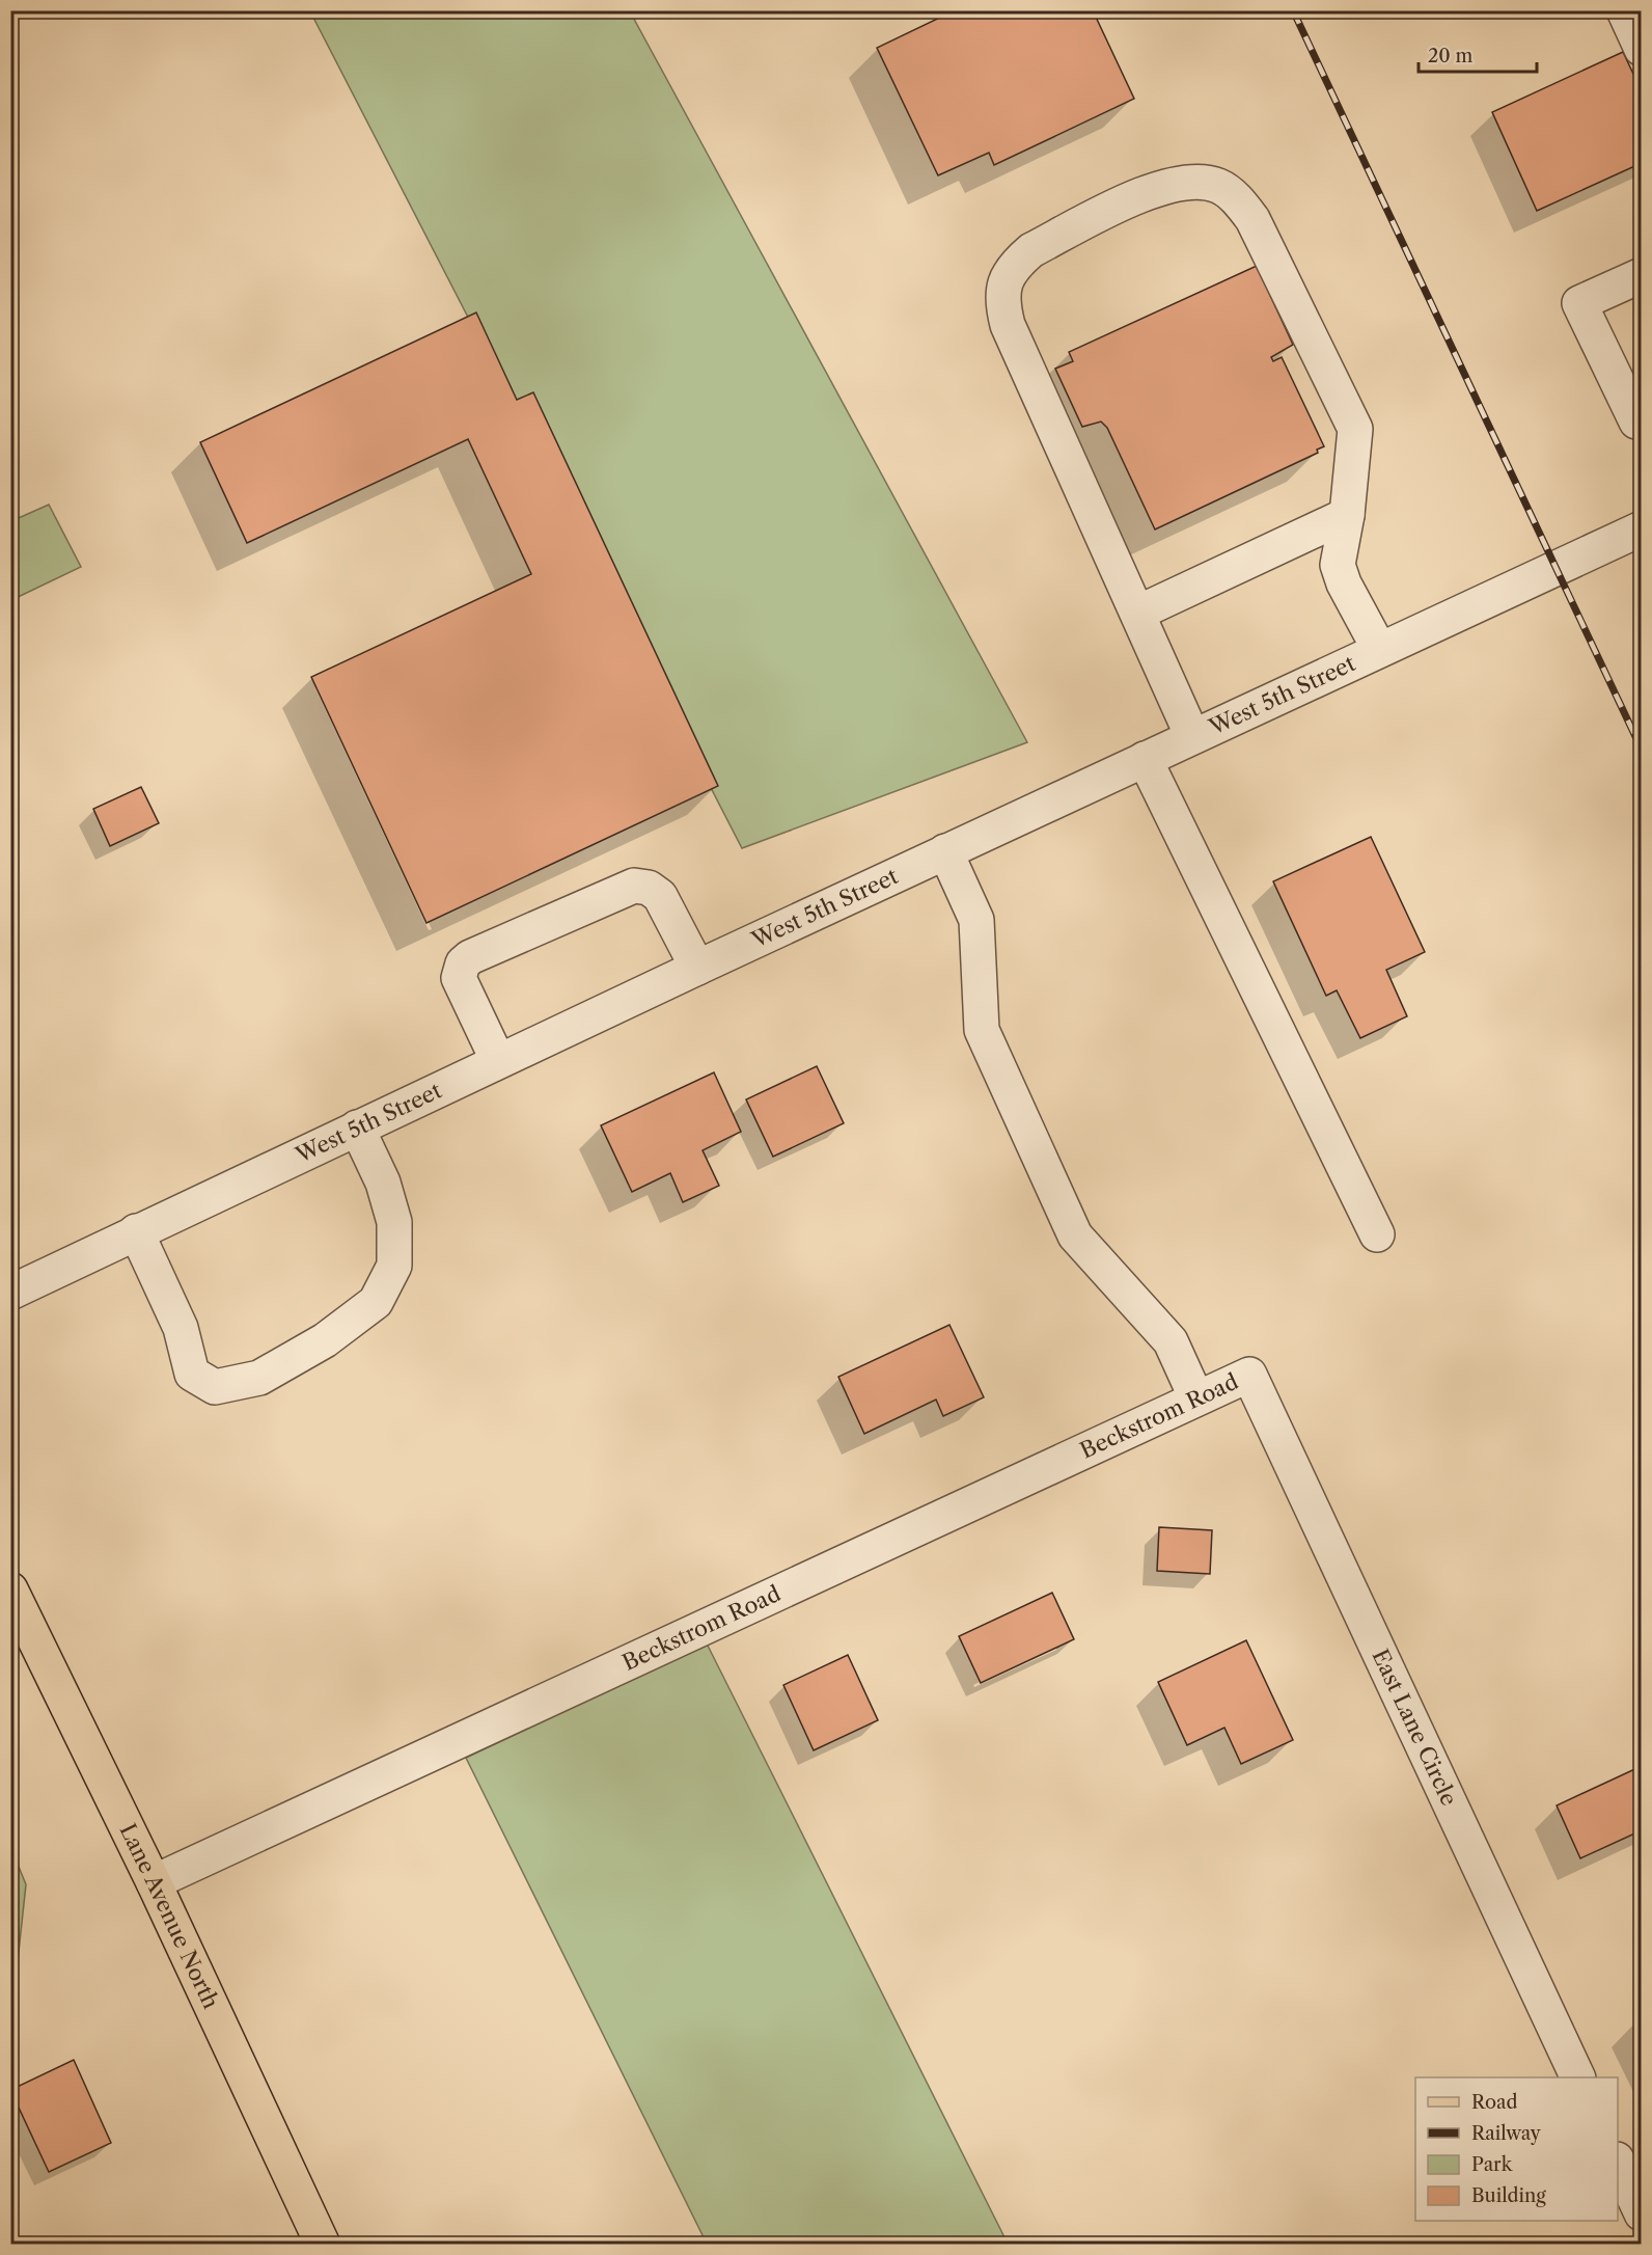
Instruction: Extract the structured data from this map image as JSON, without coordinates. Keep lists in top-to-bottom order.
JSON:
{
  "streets": {
    "main road": ["Lane Avenue North"],
    "street": ["West 5th Street", "Beckstrom Road", "East Lane Circle"]
  },
  "crossings": [
    ["Beckstrom Road", "East Lane Circle"],
    ["Beckstrom Road", "Lane Avenue North"]
  ],
  "legend": [
    "Road",
    "Railway",
    "Park",
    "Building"
  ],
  "scale_bar": "20 m"
}
